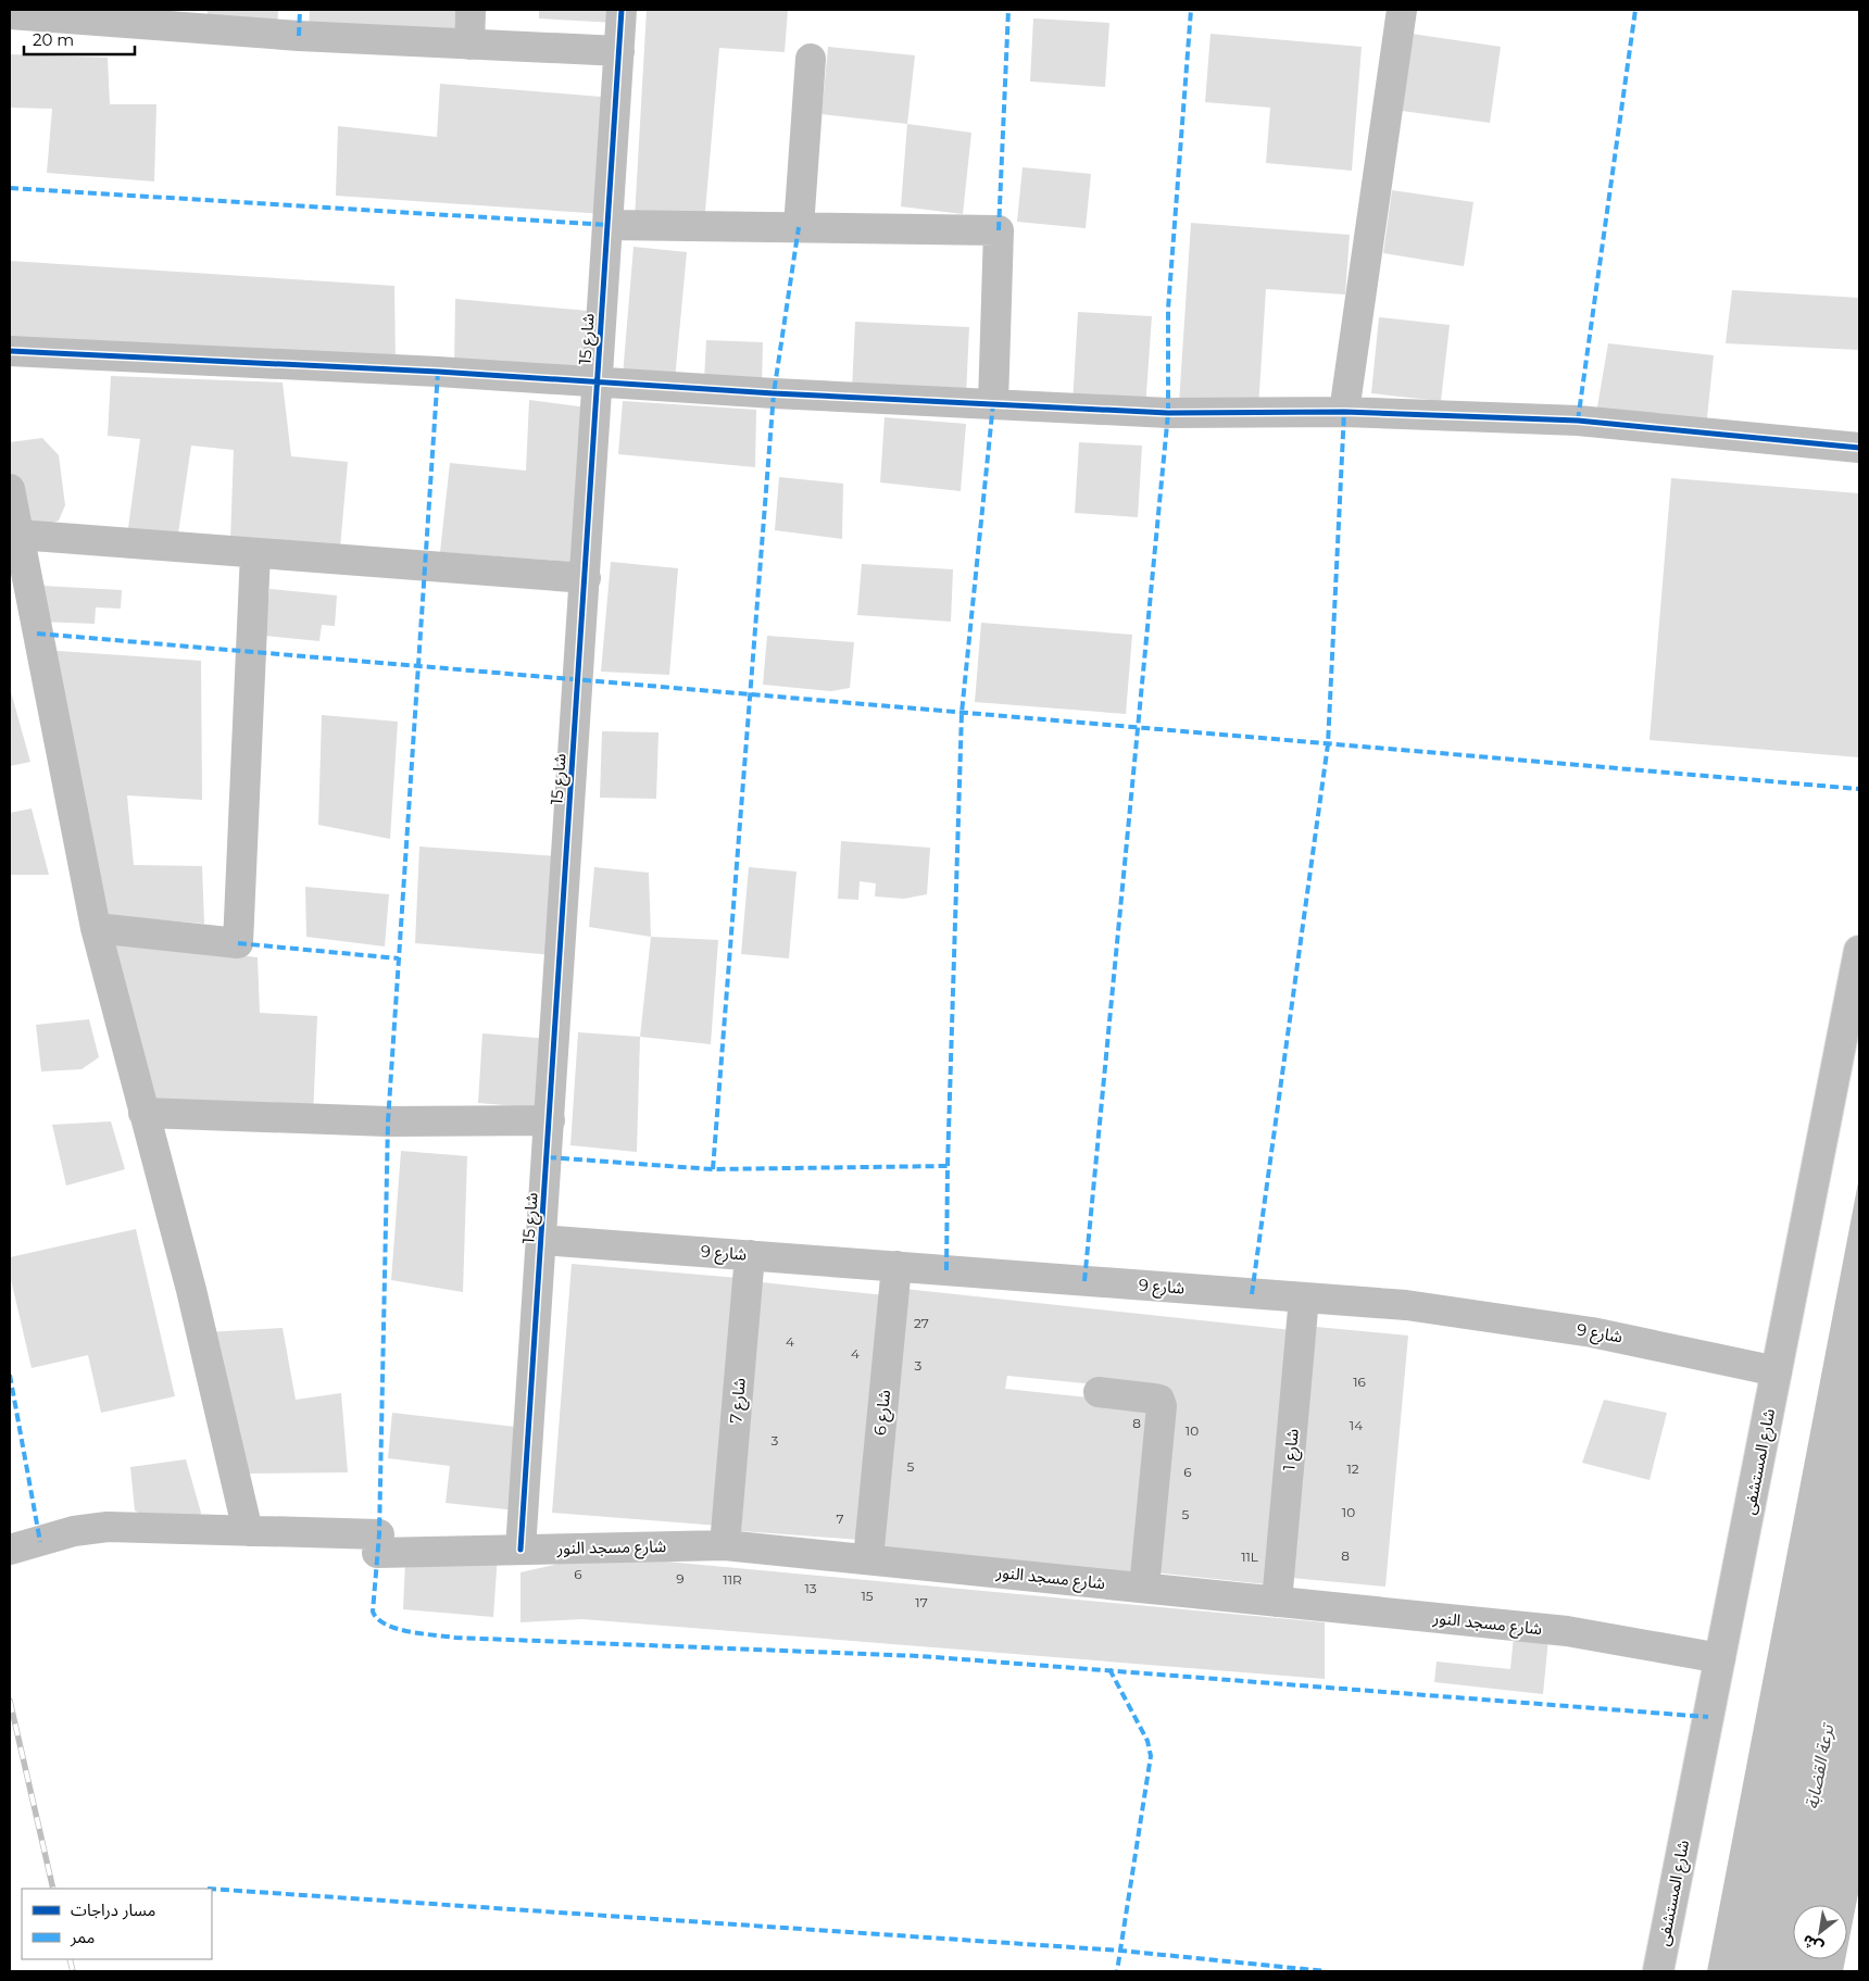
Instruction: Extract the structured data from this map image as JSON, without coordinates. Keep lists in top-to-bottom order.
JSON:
{
  "streets": {
    "street": [
      "شارع 15",
      "شارع 9",
      "شارع 7",
      "شارع 6",
      "شارع 1",
      "شارع المستشفى",
      "شارع مسجد النور"
    ]
  },
  "crossings": [
    ["شارع 15", "شارع 9"],
    ["شارع 15", "شارع مسجد النور"],
    ["شارع 9", "شارع 7"],
    ["شارع 9", "شارع 6"],
    ["شارع 9", "شارع 1"],
    ["شارع 9", "شارع المستشفى"],
    ["شارع 7", "شارع مسجد النور"],
    ["شارع 6", "شارع مسجد النور"],
    ["شارع 1", "شارع مسجد النور"],
    ["شارع المستشفى", "شارع مسجد النور"]
  ],
  "water": ["ترعة القضابة"],
  "house_numbers": [
    "27",
    "4",
    "4",
    "3",
    "16",
    "8",
    "14",
    "10",
    "3",
    "5",
    "12",
    "6",
    "10",
    "5",
    "7",
    "8",
    "11L",
    "6",
    "9",
    "11R",
    "13",
    "15",
    "17"
  ],
  "legend": ["مسار دراجات", "ممر"],
  "scale_bar": "20 m",
  "north": "bottom left"
}
